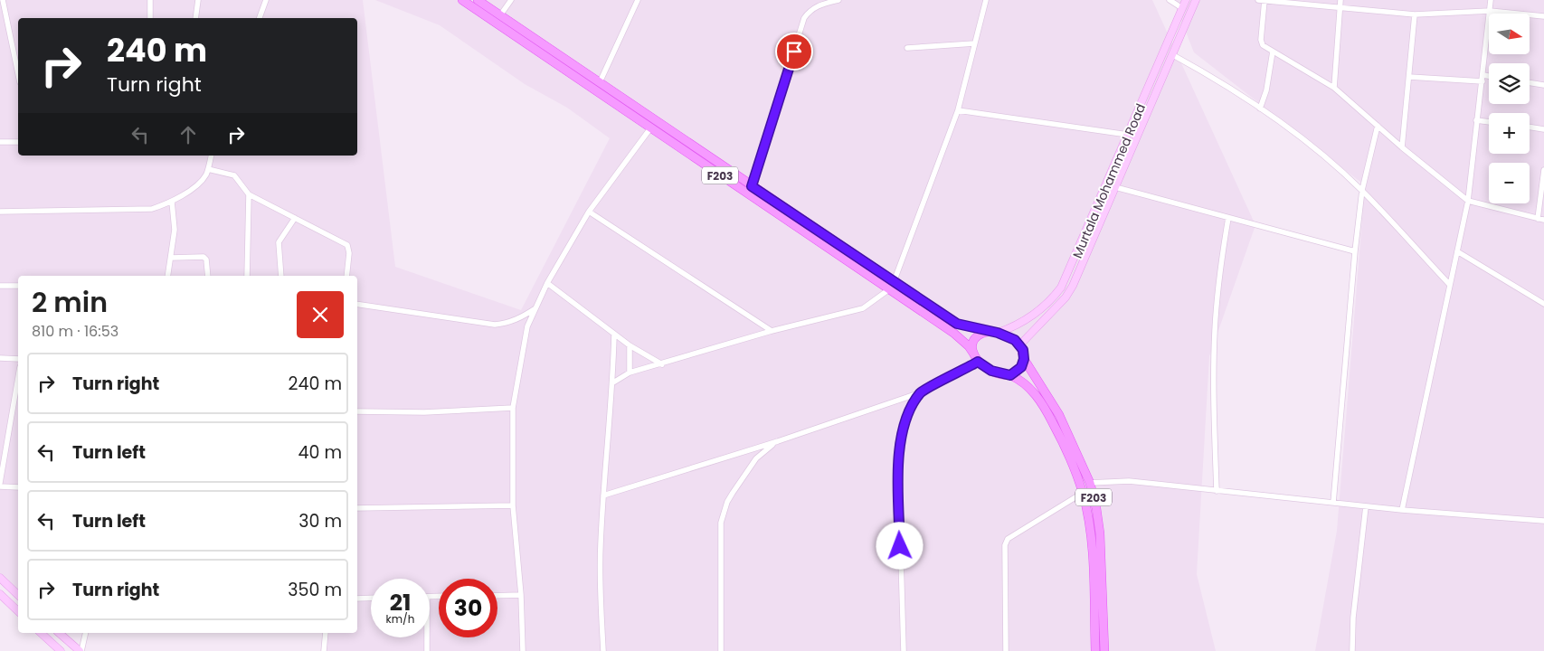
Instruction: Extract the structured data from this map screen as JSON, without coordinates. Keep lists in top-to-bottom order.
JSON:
{
  "streets": {
    "main road": ["F203", "Murtala Mohammed Road"]
  },
  "crossings": [
    ["F203", "Murtala Mohammed Road"]
  ],
  "north": "right",
  "page": {
    "map_buttons": ["+", "−"],
    "turn": ["240 m", "Turn right"],
    "heading": ["2 min", "810 m · 16:53"],
    "list": [
      {
        "name": "Turn right",
        "value": "240 m"
      },
      {
        "name": "Turn left",
        "value": "40 m"
      },
      {
        "name": "Turn left",
        "value": "30 m"
      },
      {
        "name": "Turn right",
        "value": "350 m"
      }
    ],
    "speed": "21 km/h",
    "limit": "30"
  }
}
